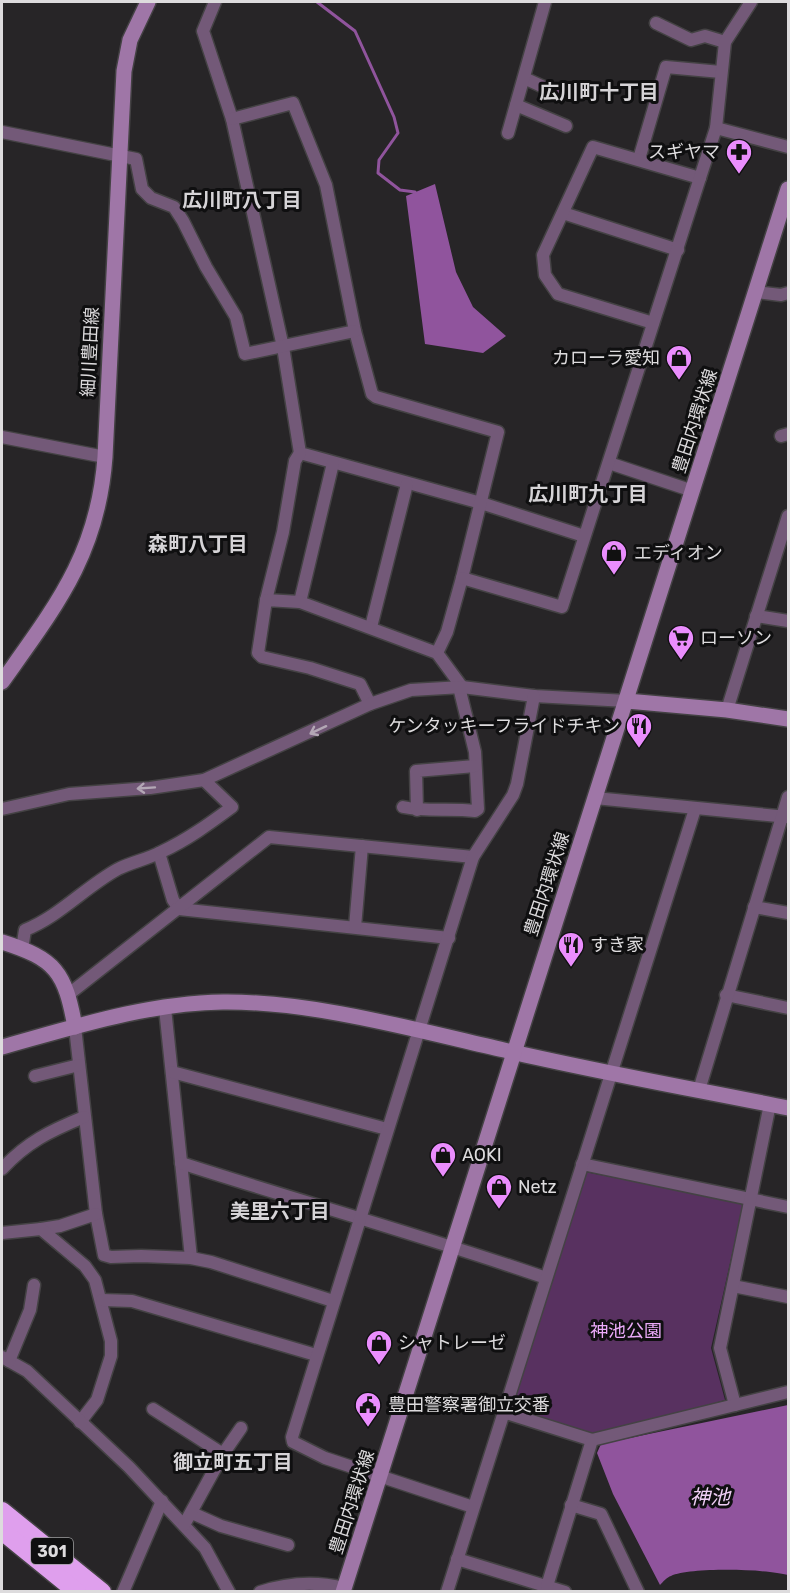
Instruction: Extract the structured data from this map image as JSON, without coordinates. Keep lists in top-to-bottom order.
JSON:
{
  "streets": {
    "highway": ["301"],
    "street": ["細川豊田線", "豊田内環状線"]
  },
  "districts": [
    "広川町十丁目",
    "広川町八丁目",
    "広川町九丁目",
    "森町八丁目",
    "美里六丁目",
    "御立町五丁目"
  ],
  "water": ["神池"],
  "parks": ["神池公園"],
  "places": {
    "pharmacy": ["スギヤマ"],
    "shop": [
      "カローラ愛知",
      "エディオン",
      "AOKI",
      "Netz",
      "シャトレーゼ"
    ],
    "supermarket": ["ローソン"],
    "restaurant": ["ケンタッキーフライドチキン", "すき家"],
    "public building": ["豊田警察署御立交番"]
  }
}
